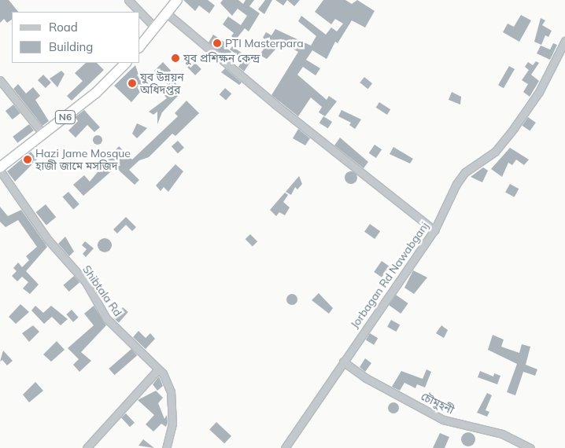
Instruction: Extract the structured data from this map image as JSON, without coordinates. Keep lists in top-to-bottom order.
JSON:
{
  "streets": {
    "highway": ["N6"],
    "street": ["Jorbagan Rd Nawabganj", "Shibtala Rd", "চৌমুহনী"]
  },
  "crossings": [
    ["Jorbagan Rd Nawabganj", "চৌমুহনী"]
  ],
  "places": [
    "PTI Masterpara",
    "যুব প্রশিক্ষন কেন্দ্র",
    "যুব উন্নয়ন অধিদপ্তর",
    "Hazi Jame Mosque হাজী জামে মসজিদ"
  ],
  "legend": ["Road", "Building"]
}
